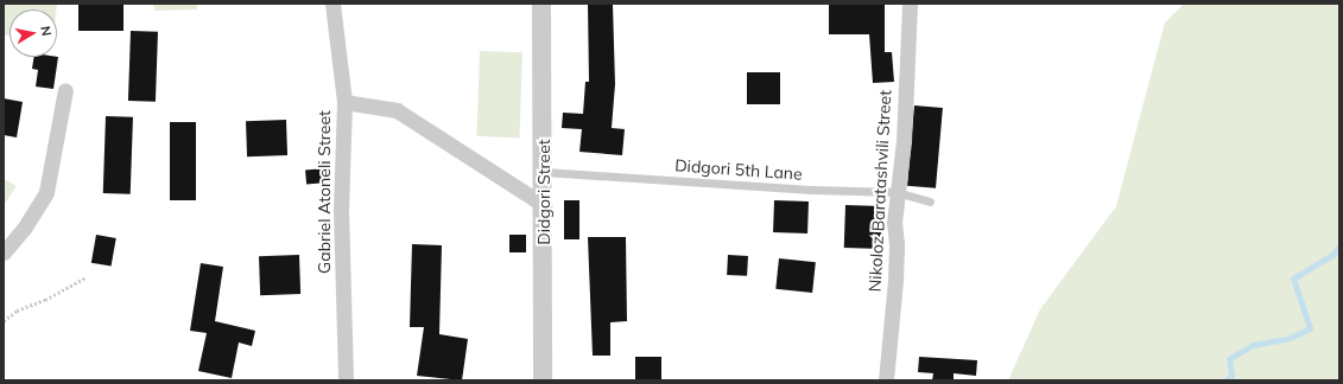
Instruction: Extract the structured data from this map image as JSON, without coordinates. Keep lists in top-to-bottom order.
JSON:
{
  "streets": {
    "street": ["Nikoloz Baratashvili Street", "Gabriel Atoneli Street", "Didgori Street"],
    "lane": ["Didgori 5th Lane"]
  },
  "crossings": [
    ["Didgori 5th Lane", "Nikoloz Baratashvili Street"],
    ["Didgori 5th Lane", "Didgori Street"]
  ],
  "north": "right"
}
